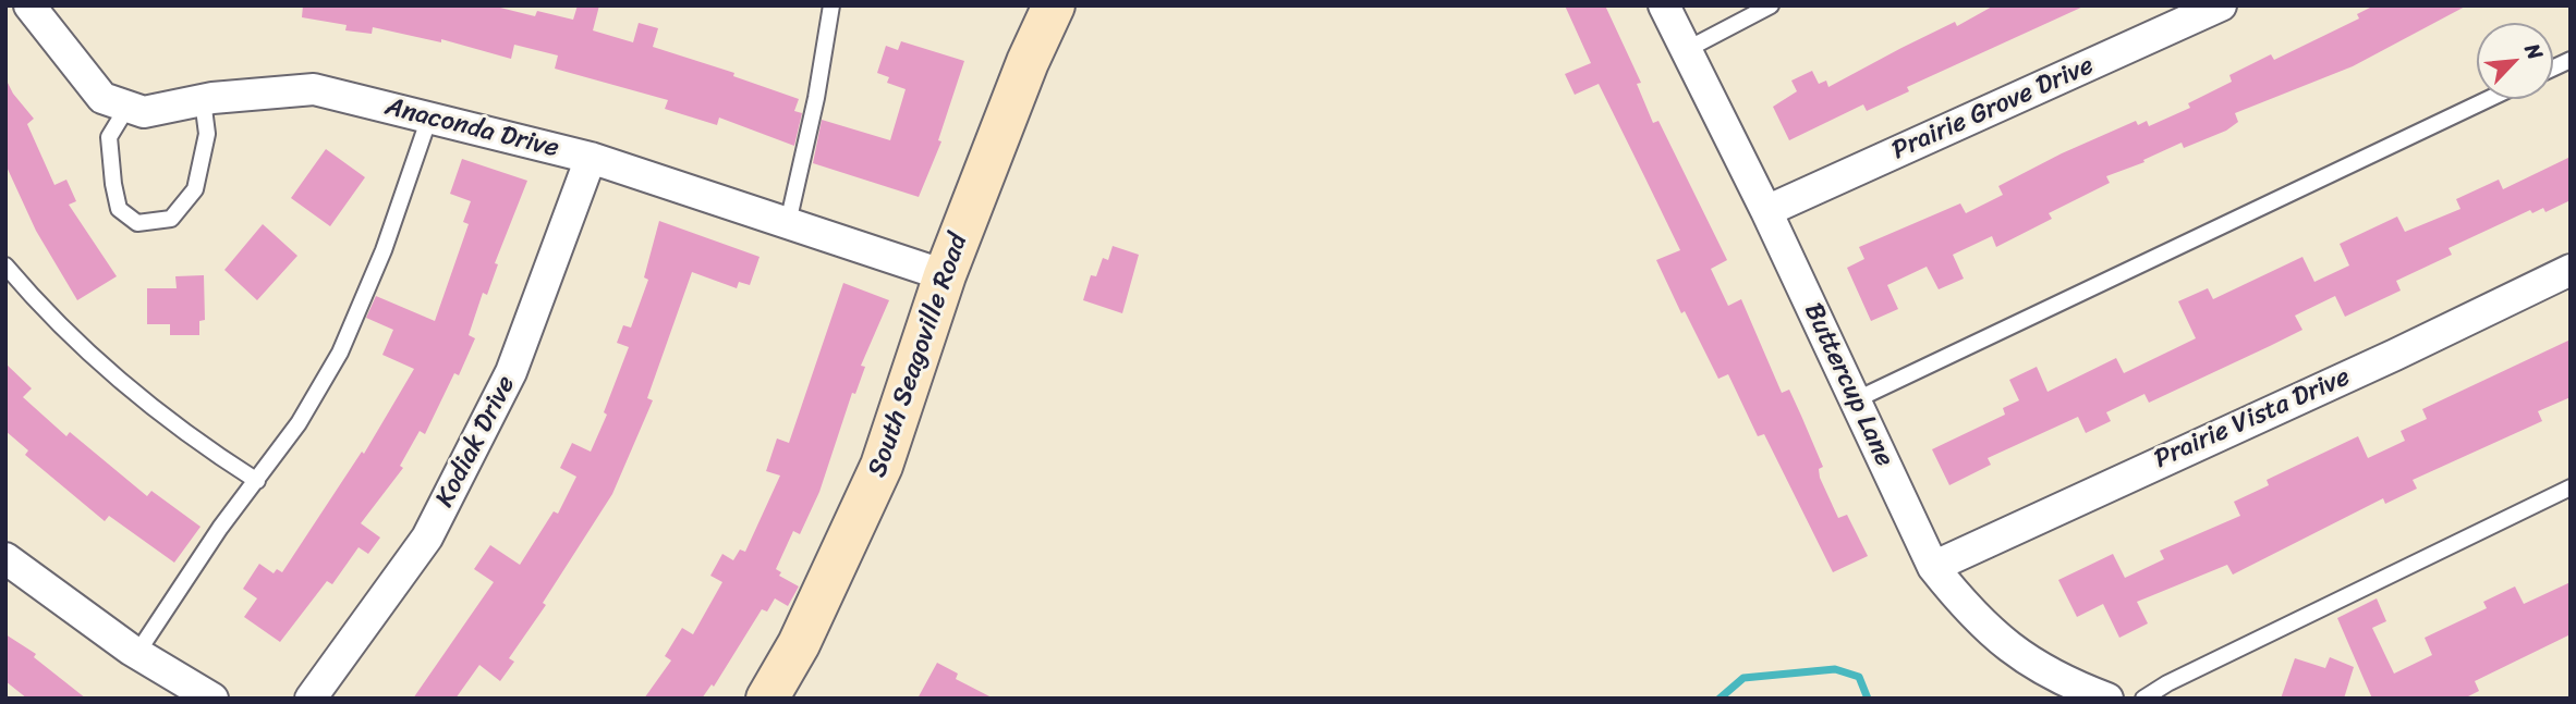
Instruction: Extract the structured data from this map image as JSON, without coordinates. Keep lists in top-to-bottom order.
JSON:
{
  "streets": {
    "street": [
      "Prairie Grove Drive",
      "Anaconda Drive",
      "South Seagoville Road",
      "Buttercup Lane",
      "Prairie Vista Drive",
      "Kodiak Drive"
    ]
  },
  "crossings": [
    ["Prairie Grove Drive", "Buttercup Lane"],
    ["Anaconda Drive", "South Seagoville Road"],
    ["Anaconda Drive", "Kodiak Drive"],
    ["Buttercup Lane", "Prairie Vista Drive"]
  ],
  "north": "top right"
}
